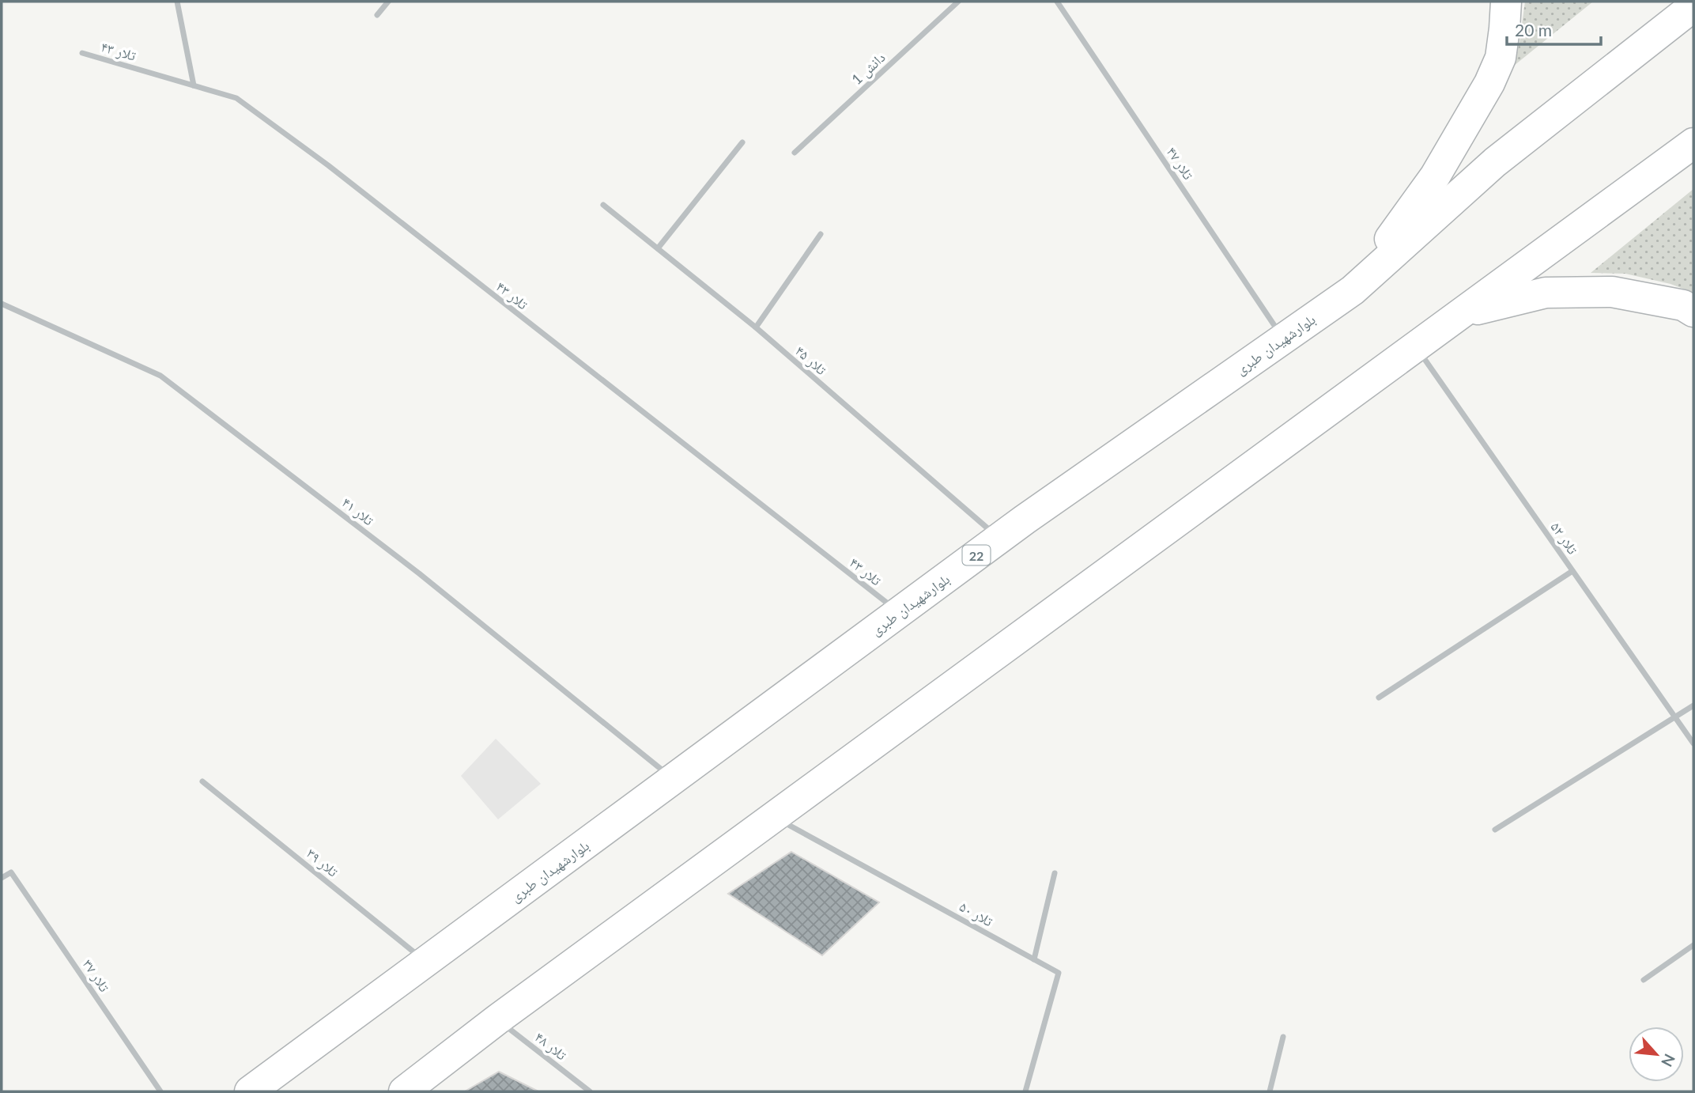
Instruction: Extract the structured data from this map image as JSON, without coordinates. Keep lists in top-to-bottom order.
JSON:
{
  "streets": {
    "highway": ["بلوارشهیدان طبری", "22"],
    "street": [
      "تلار ۴۳",
      "دانش 1",
      "تلار ۴۷",
      "تلار ۴۵",
      "تلار ۴۱",
      "تلار ۵۲",
      "تلار ۳۹",
      "تلار ۵۰",
      "تلار ۳۷",
      "تلار ۴۸"
    ]
  },
  "crossings": [
    ["تلار ۴۳", "بلوارشهیدان طبری"],
    ["تلار ۴۷", "بلوارشهیدان طبری"],
    ["بلوارشهیدان طبری", "تلار ۴۵"],
    ["بلوارشهیدان طبری", "تلار ۴۱"],
    ["بلوارشهیدان طبری", "تلار ۳۹"]
  ],
  "scale_bar": "20 m",
  "north": "bottom right"
}
